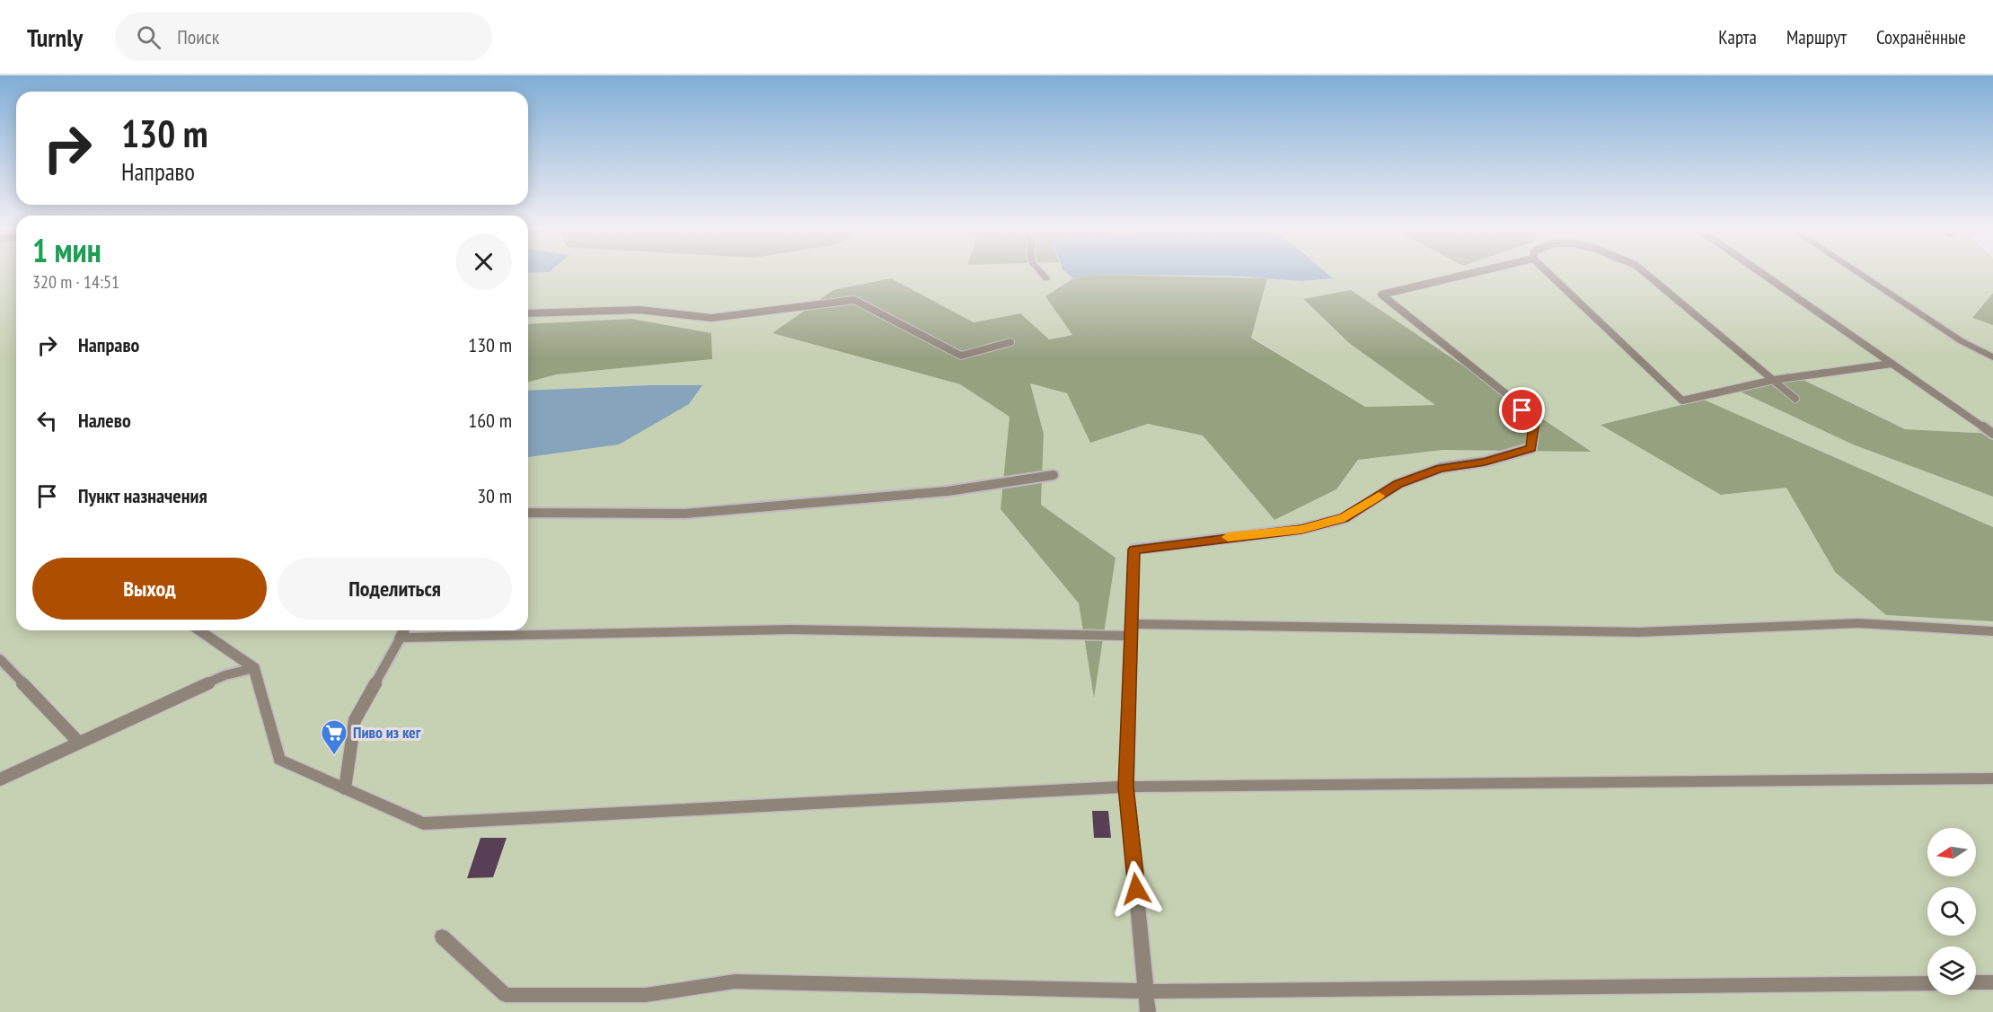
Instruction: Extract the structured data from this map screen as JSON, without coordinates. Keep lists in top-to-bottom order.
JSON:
{
  "places": {
    "supermarket": ["Пиво из кег"]
  },
  "north": "left",
  "page": {
    "header": "Turnly",
    "search": "Поиск",
    "nav": ["Карта", "Маршрут", "Сохранённые"],
    "turn": ["130 m", "Направо"],
    "heading": ["1 мин", "320 m · 14:51"],
    "list": [
      {
        "name": "Направо",
        "value": "130 m"
      },
      {
        "name": "Налево",
        "value": "160 m"
      },
      {
        "name": "Пункт назначения",
        "value": "30 m"
      }
    ],
    "buttons": ["Выход", "Поделиться"]
  }
}
